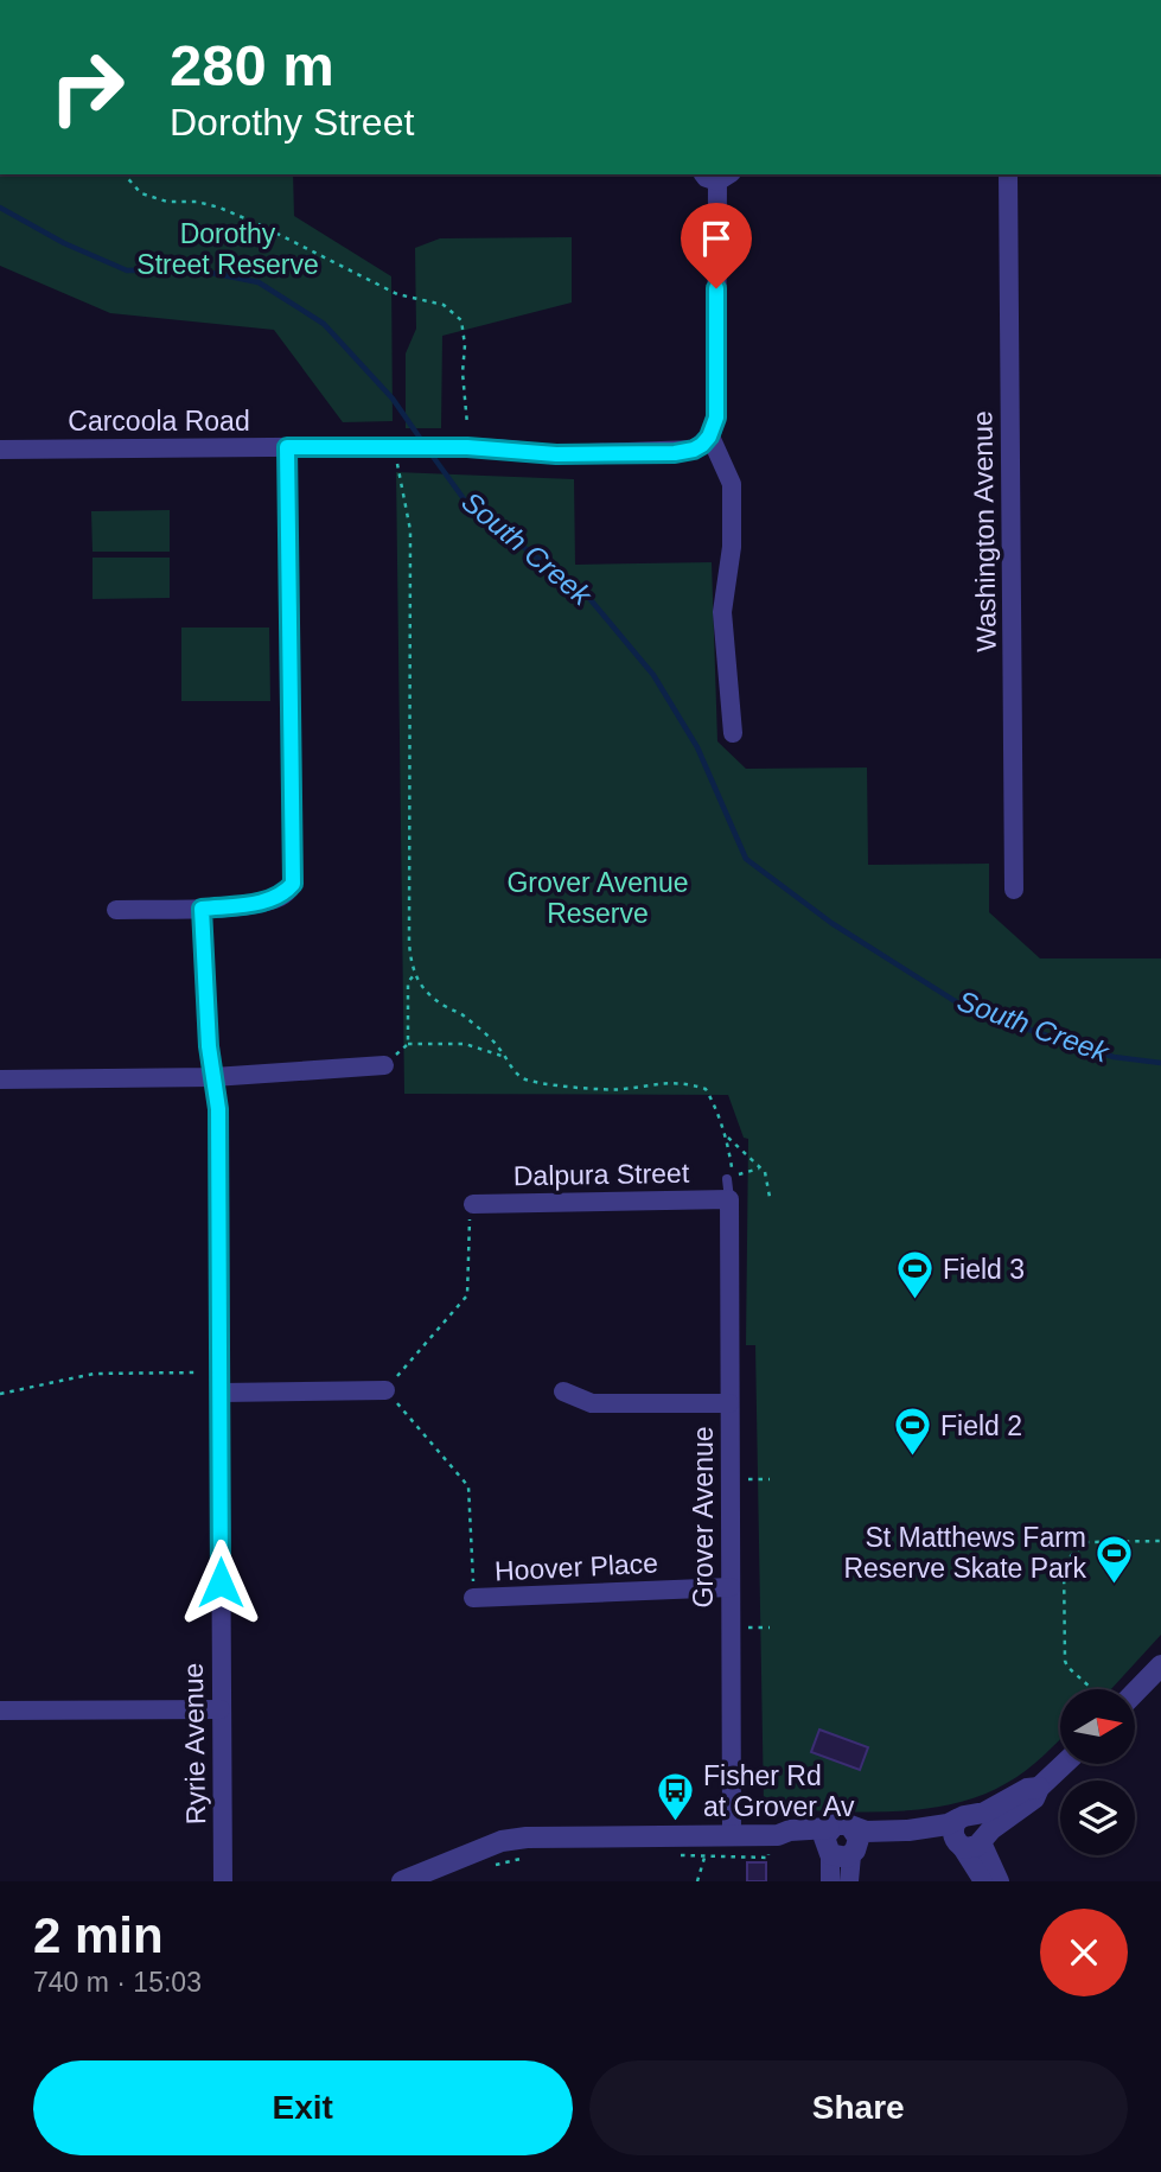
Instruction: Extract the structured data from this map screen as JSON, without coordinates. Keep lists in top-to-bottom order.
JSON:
{
  "streets": {
    "street": [
      "Carcoola Road",
      "Washington Avenue",
      "Dalpura Street",
      "Grover Avenue",
      "Hoover Place",
      "Ryrie Avenue"
    ]
  },
  "crossings": [
    ["Dalpura Street", "Grover Avenue"],
    ["Grover Avenue", "Hoover Place"]
  ],
  "water": ["South Creek"],
  "parks": ["Dorothy Street Reserve", "Grover Avenue Reserve"],
  "places": {
    "sports": ["Field 3", "Field 2", "St Matthews Farm Reserve Skate Park"],
    "bus stop": ["Fisher Rd at Grover Av"]
  },
  "north": "right",
  "page": {
    "turn": ["280 m", "Dorothy Street"],
    "heading": ["2 min", "740 m · 15:03"],
    "buttons": ["Exit", "Share"]
  }
}
